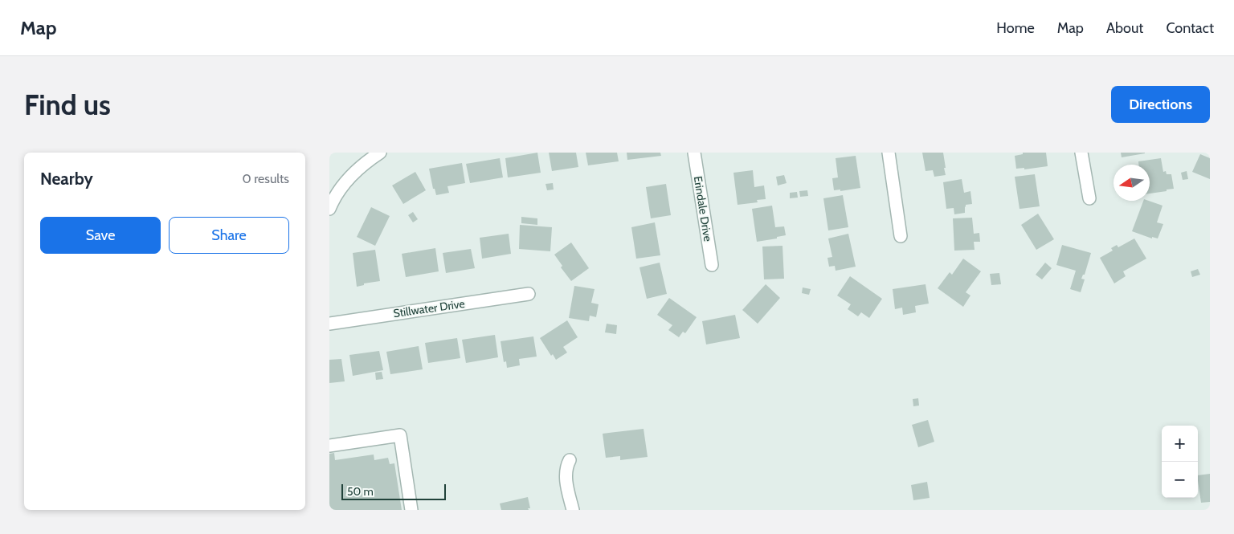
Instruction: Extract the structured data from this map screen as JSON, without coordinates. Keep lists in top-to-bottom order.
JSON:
{
  "streets": {
    "street": ["Erindale Drive", "Stillwater Drive"]
  },
  "scale_bar": "50 m",
  "north": "left",
  "page": {
    "header": "Map",
    "nav": [
      "Home",
      "Map",
      "About",
      "Contact"
    ],
    "buttons": [
      "Directions",
      ["Save", "Share"]
    ],
    "title": "Find us",
    "heading": ["Nearby", "0 results"],
    "map_buttons": ["+", "−"],
    "scale": "50 m"
  }
}
